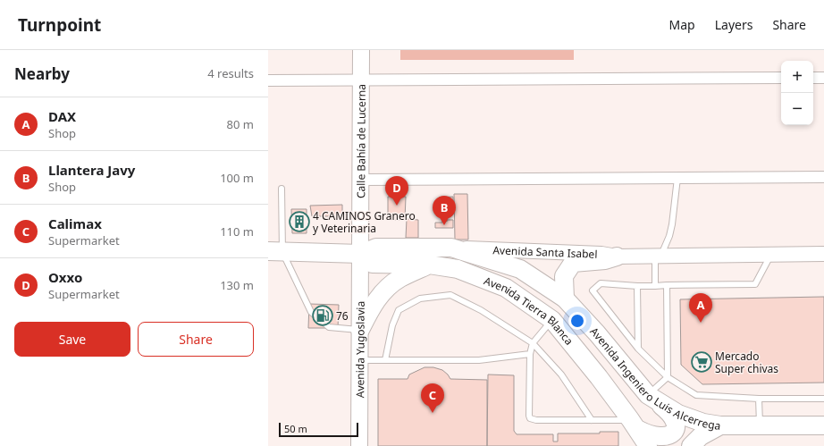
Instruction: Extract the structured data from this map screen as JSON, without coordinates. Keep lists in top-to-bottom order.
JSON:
{
  "streets": {
    "main road": [
      "Calle Bahía de Lucerna",
      "Avenida Santa Isabel",
      "Avenida Tierra Blanca",
      "Avenida Yugoslavia",
      "Avenida Ingeniero Luis Alcerrega"
    ]
  },
  "crossings": [
    ["Calle Bahía de Lucerna", "Avenida Santa Isabel"],
    ["Calle Bahía de Lucerna", "Avenida Tierra Blanca"],
    ["Calle Bahía de Lucerna", "Avenida Yugoslavia"],
    ["Avenida Santa Isabel", "Avenida Tierra Blanca"],
    ["Avenida Santa Isabel", "Avenida Yugoslavia"],
    ["Avenida Santa Isabel", "Avenida Ingeniero Luis Alcerrega"],
    ["Avenida Tierra Blanca", "Avenida Yugoslavia"]
  ],
  "places": {
    "building": ["4 CAMINOS Granero y Veterinaria"],
    "fuel station": ["76"],
    "supermarket": ["Mercado Super chivas"]
  },
  "scale_bar": "50 m",
  "page": {
    "header": "Turnpoint",
    "nav": ["Map", "Layers", "Share"],
    "heading": ["Nearby", "4 results"],
    "map_buttons": ["+", "−"],
    "list": [
      {
        "mark": "A",
        "name": "DAX",
        "note": "Shop",
        "value": "80 m"
      },
      {
        "mark": "B",
        "name": "Llantera Javy",
        "note": "Shop",
        "value": "100 m"
      },
      {
        "mark": "C",
        "name": "Calimax",
        "note": "Supermarket",
        "value": "110 m"
      },
      {
        "mark": "D",
        "name": "Oxxo",
        "note": "Supermarket",
        "value": "130 m"
      }
    ],
    "pins": [
      "D",
      "B",
      "A",
      "C"
    ],
    "buttons": ["Save", "Share"],
    "scale": "50 m"
  }
}
